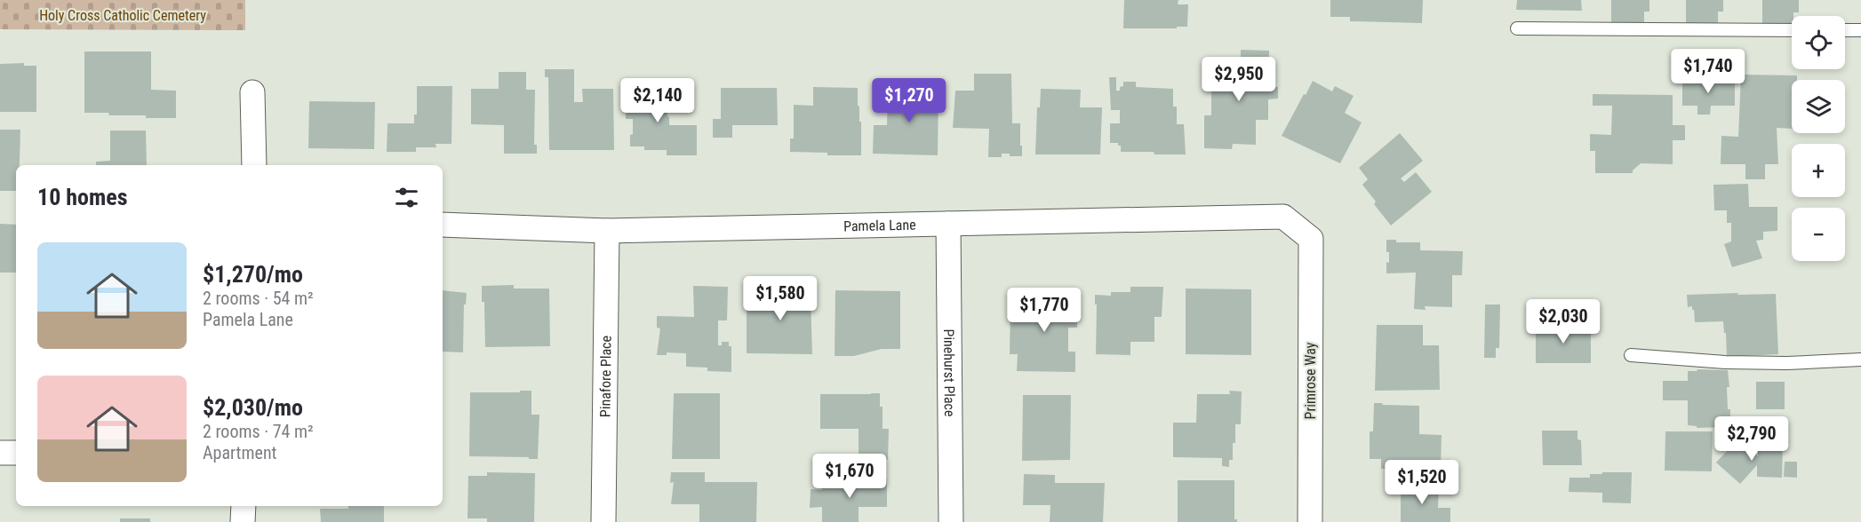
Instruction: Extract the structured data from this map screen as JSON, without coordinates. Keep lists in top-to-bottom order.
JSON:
{
  "streets": {
    "street": [
      "Pamela Lane",
      "Pinehurst Place",
      "Pinafore Place",
      "Primrose Way"
    ]
  },
  "crossings": [
    ["Pamela Lane", "Pinehurst Place"],
    ["Pamela Lane", "Pinafore Place"],
    ["Pamela Lane", "Primrose Way"]
  ],
  "parks": ["Holy Cross Catholic Cemetery"],
  "page": {
    "map_buttons": ["+", "−"],
    "price": [
      "$1,740",
      "$2,950",
      "$2,140",
      "$1,270",
      "$1,580",
      "$1,770",
      "$2,030",
      "$2,790",
      "$1,670",
      "$1,520"
    ],
    "heading": "10 homes",
    "list": [
      {
        "name": "$1,270/mo",
        "note": "2 rooms · 54 m² · Pamela Lane"
      },
      {
        "name": "$2,030/mo",
        "note": "2 rooms · 74 m² · Apartment"
      }
    ]
  }
}
